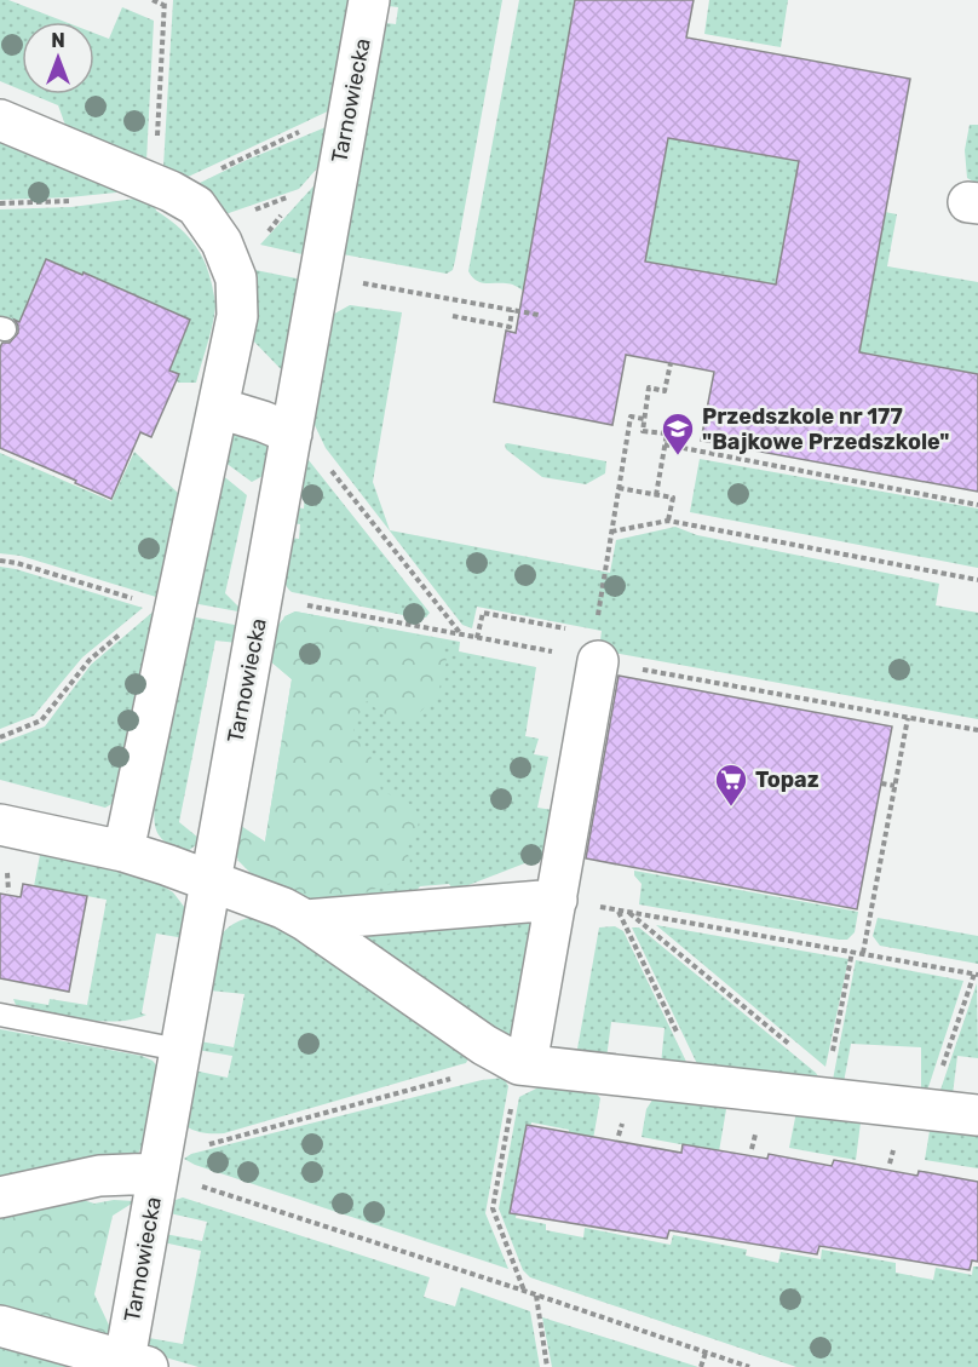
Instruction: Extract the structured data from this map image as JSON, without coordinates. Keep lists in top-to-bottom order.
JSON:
{
  "streets": {
    "street": ["Tarnowiecka"]
  },
  "places": {
    "school or university": ["Przedszkole nr 177 \"Bajkowe Przedszkole\""],
    "supermarket": ["Topaz"]
  },
  "north": "top"
}
